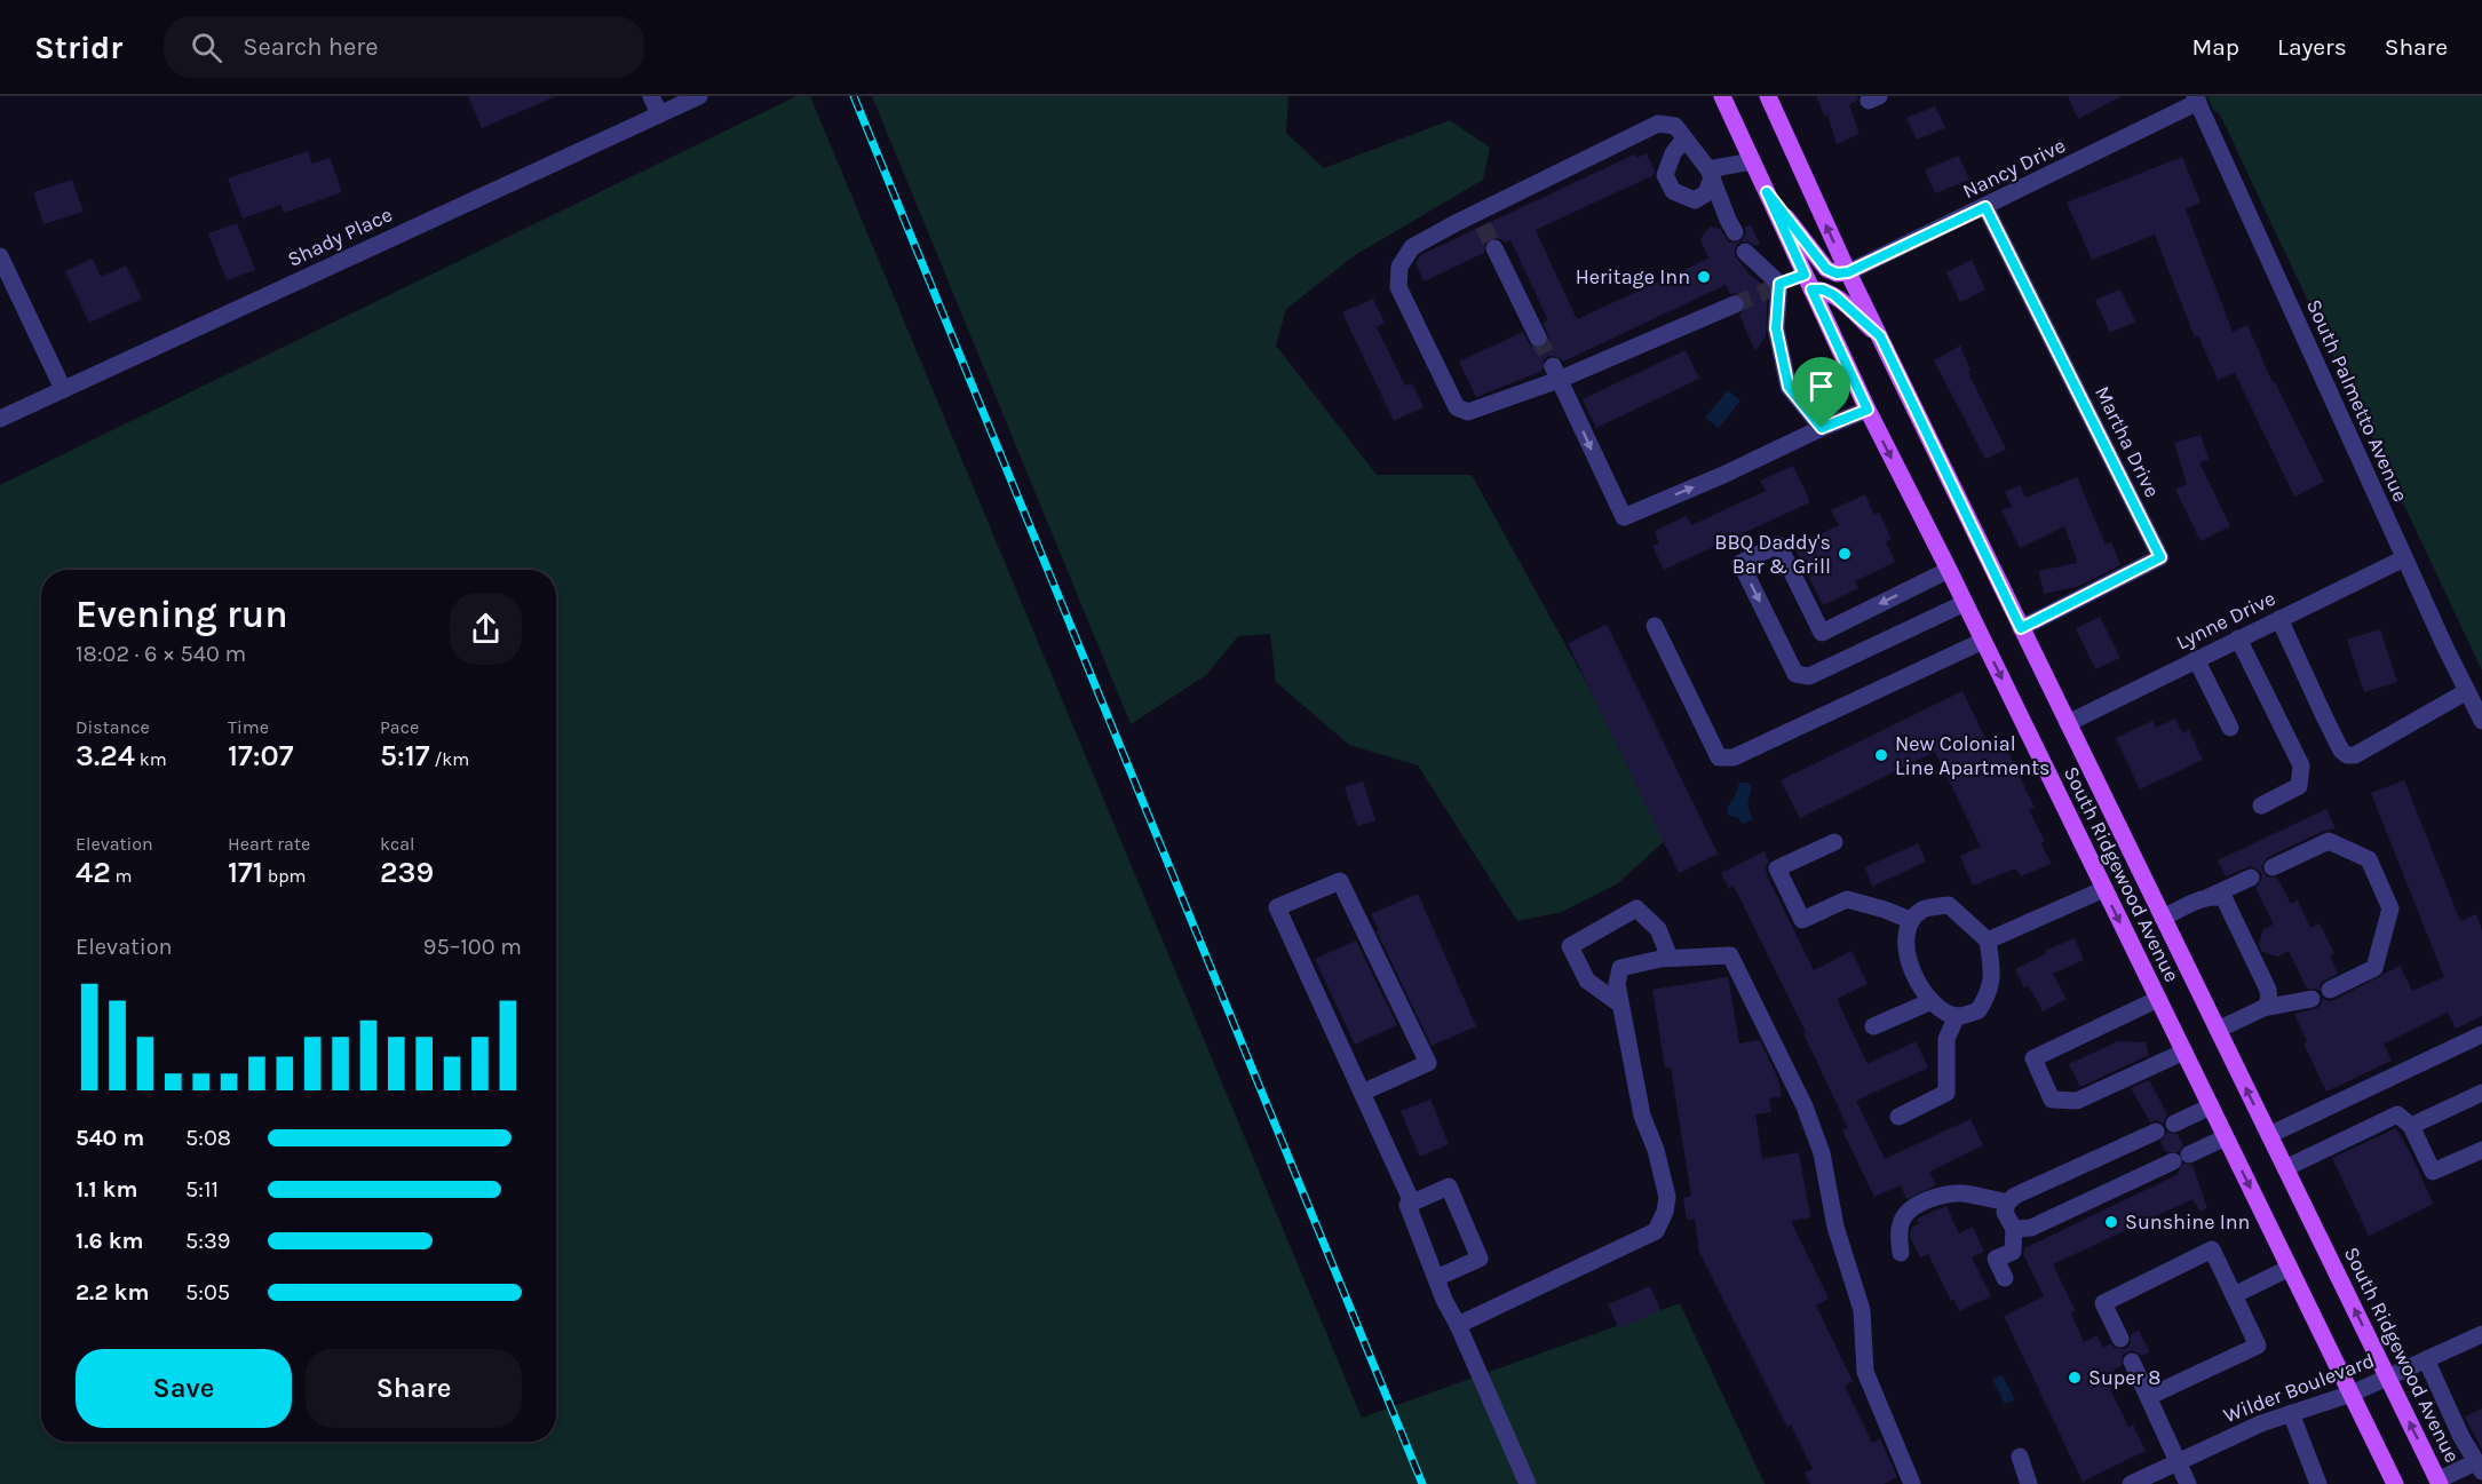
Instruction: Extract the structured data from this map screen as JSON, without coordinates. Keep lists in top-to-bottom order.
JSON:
{
  "streets": {
    "main road": ["South Ridgewood Avenue"],
    "street": [
      "Nancy Drive",
      "Shady Place",
      "South Palmetto Avenue",
      "Martha Drive",
      "Lynne Drive",
      "Wilder Boulevard"
    ]
  },
  "crossings": [
    ["Nancy Drive", "South Palmetto Avenue"],
    ["Nancy Drive", "Martha Drive"],
    ["Nancy Drive", "South Ridgewood Avenue"],
    ["South Palmetto Avenue", "Lynne Drive"],
    ["Martha Drive", "South Ridgewood Avenue"],
    ["Lynne Drive", "South Ridgewood Avenue"],
    ["South Ridgewood Avenue", "Wilder Boulevard"]
  ],
  "places": [
    "Heritage Inn",
    "BBQ Daddy's Bar & Grill",
    "New Colonial Line Apartments",
    "Sunshine Inn",
    "Super 8"
  ],
  "page": {
    "header": "Stridr",
    "search": "Search here",
    "nav": ["Map", "Layers", "Share"],
    "heading": ["Evening run", "18:02 · 6 × 540 m"],
    "stats": [
      ["Distance", "3.24 km"],
      ["Time", "17:07"],
      ["Pace", "5:17 /km"],
      ["Elevation", "42 m"],
      ["Heart rate", "171 bpm"],
      ["kcal", "239"]
    ],
    "chart": ["Elevation", "95–100 m"],
    "list": [
      {
        "name": "540 m",
        "note": "5:08"
      },
      {
        "name": "1.1 km",
        "note": "5:11"
      },
      {
        "name": "1.6 km",
        "note": "5:39"
      },
      {
        "name": "2.2 km",
        "note": "5:05"
      }
    ],
    "buttons": ["Save", "Share"]
  }
}
